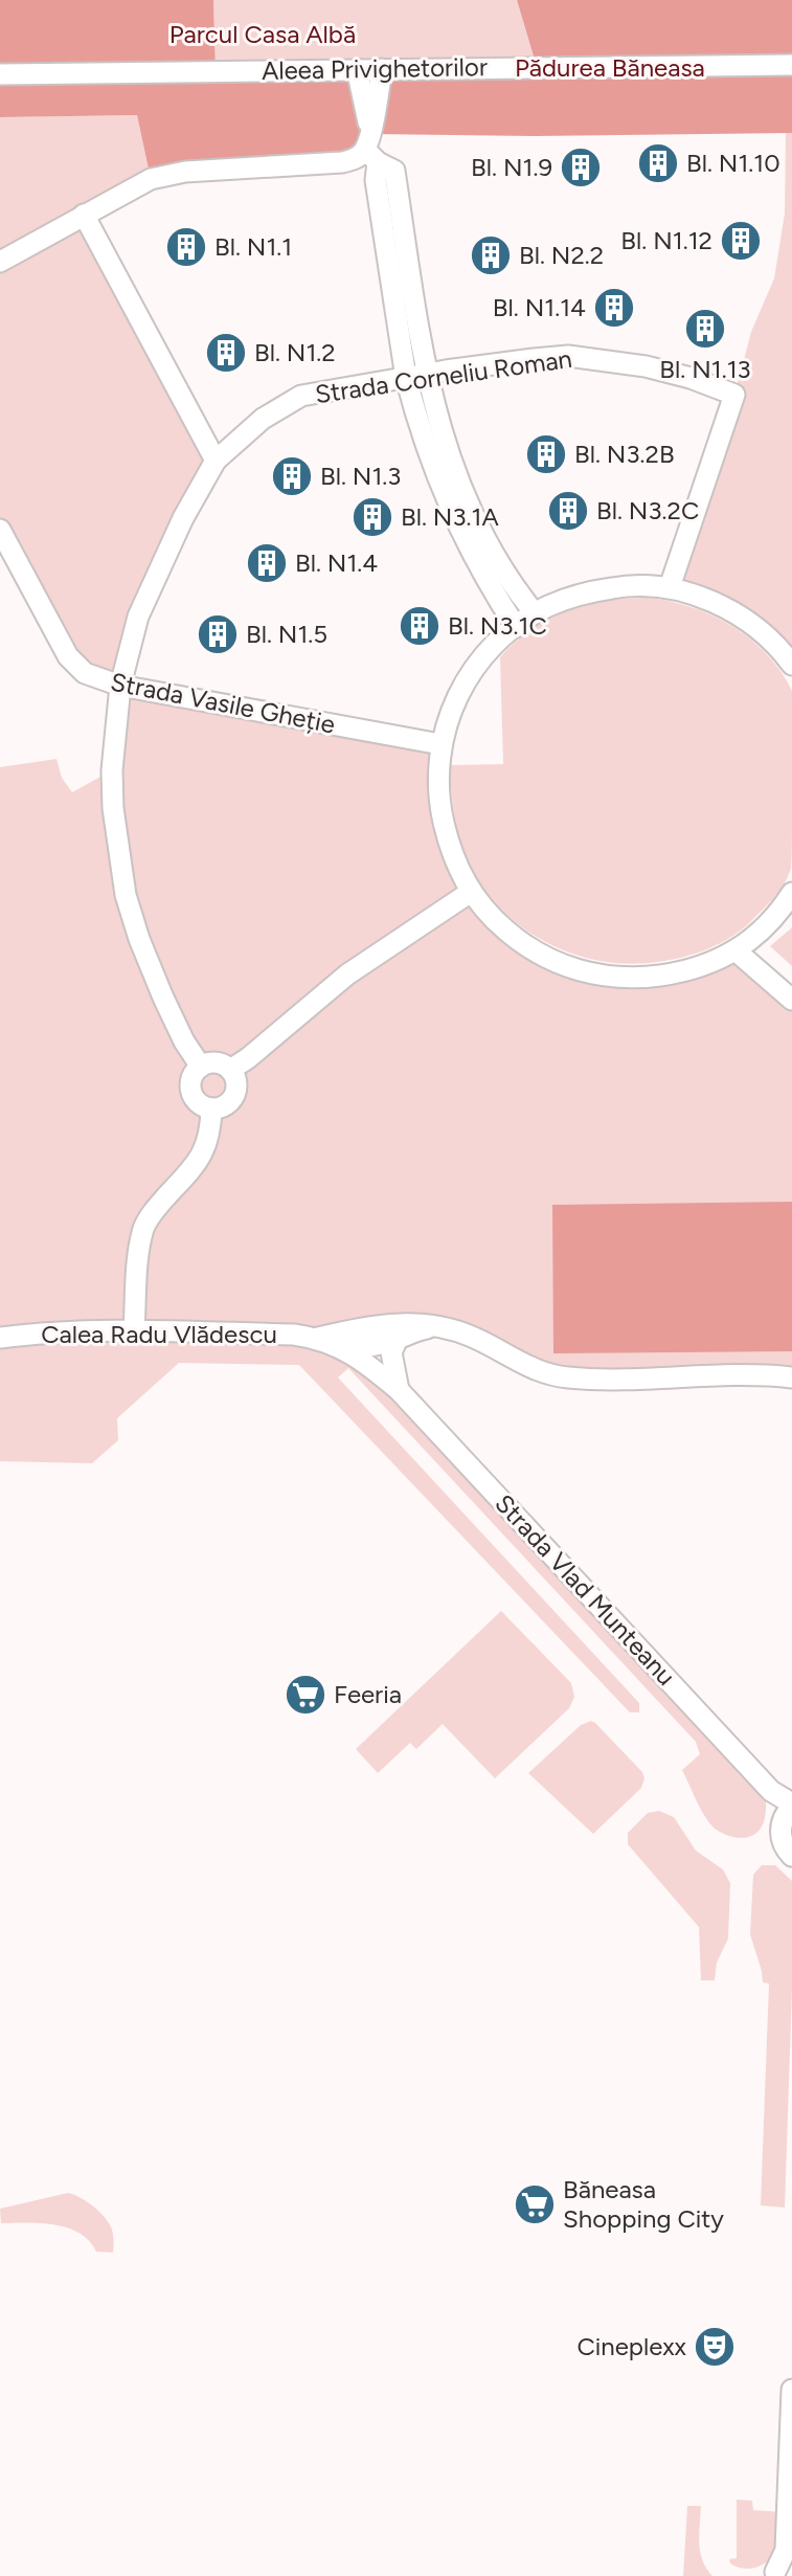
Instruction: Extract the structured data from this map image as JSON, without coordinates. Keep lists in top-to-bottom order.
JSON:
{
  "streets": {
    "street": [
      "Aleea Privighetorilor",
      "Strada Corneliu Roman",
      "Strada Vasile Gheție",
      "Calea Radu Vlădescu",
      "Strada Vlad Munteanu"
    ]
  },
  "crossings": [
    ["Strada Corneliu Roman", "Strada Vasile Gheție"],
    ["Calea Radu Vlădescu", "Strada Vlad Munteanu"]
  ],
  "parks": ["Parcul Casa Albă", "Pădurea Băneasa"],
  "places": {
    "building": [
      "Bl. N1.10",
      "Bl. N1.9",
      "Bl. N1.12",
      "Bl. N1.1",
      "Bl. N2.2",
      "Bl. N1.14",
      "Bl. N1.13",
      "Bl. N1.2",
      "Bl. N3.2B",
      "Bl. N1.3",
      "Bl. N3.2C",
      "Bl. N3.1A",
      "Bl. N1.4",
      "Bl. N3.1C",
      "Bl. N1.5"
    ],
    "supermarket": ["Feeria", "Băneasa Shopping City"],
    "theatre": ["Cineplexx"]
  }
}
